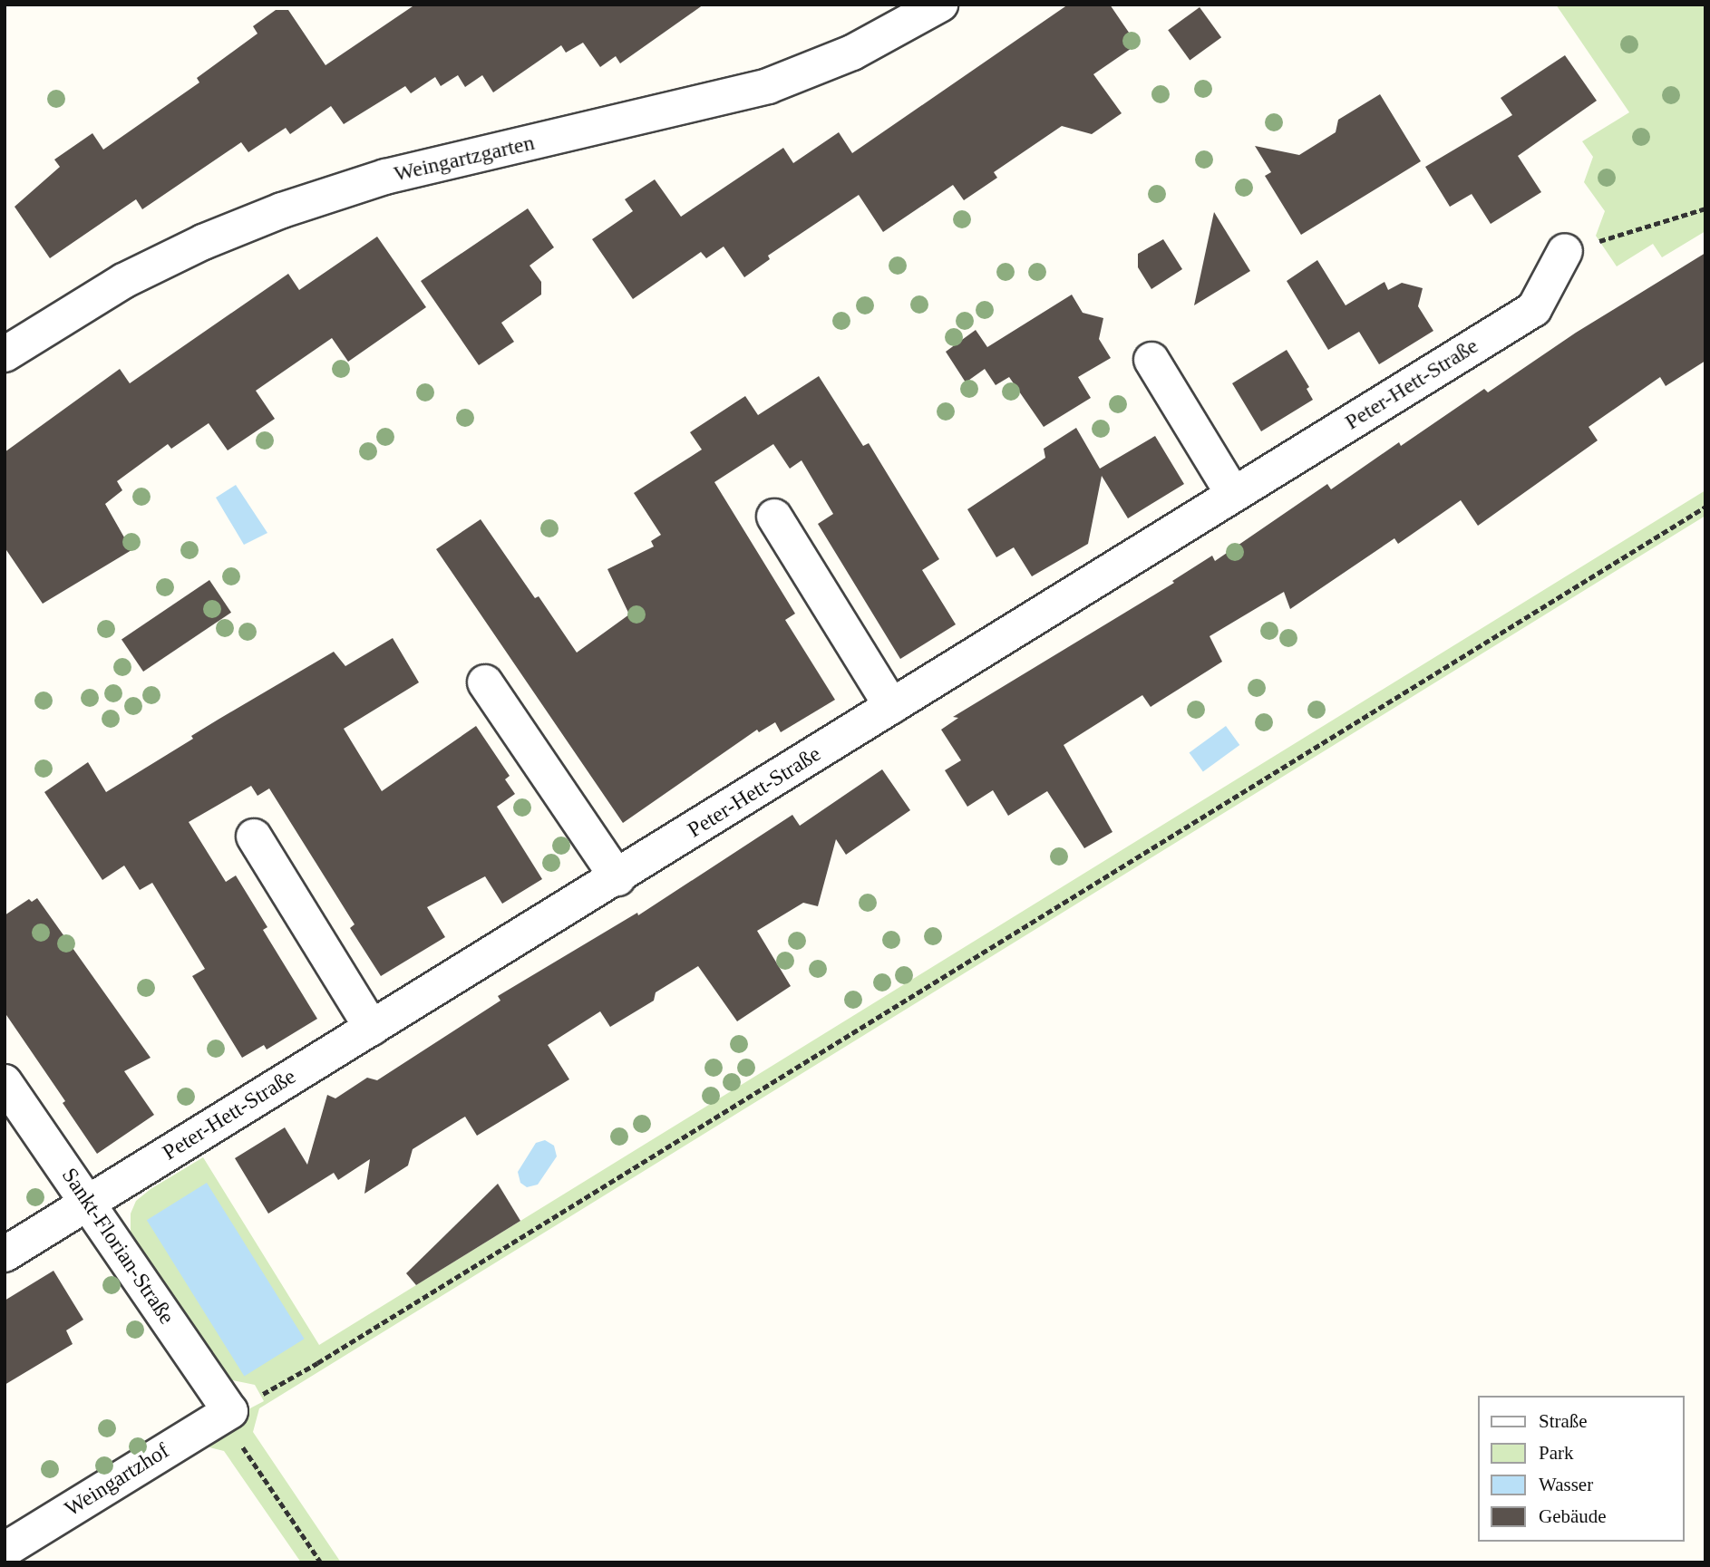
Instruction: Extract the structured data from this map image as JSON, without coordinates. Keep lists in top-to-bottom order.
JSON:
{
  "streets": {
    "street": [
      "Weingartzgarten",
      "Peter-Hett-Straße",
      "Sankt-Florian-Straße",
      "Weingartzhof"
    ]
  },
  "crossings": [
    ["Peter-Hett-Straße", "Sankt-Florian-Straße"],
    ["Sankt-Florian-Straße", "Weingartzhof"]
  ],
  "legend": [
    "Straße",
    "Park",
    "Wasser",
    "Gebäude"
  ]
}
